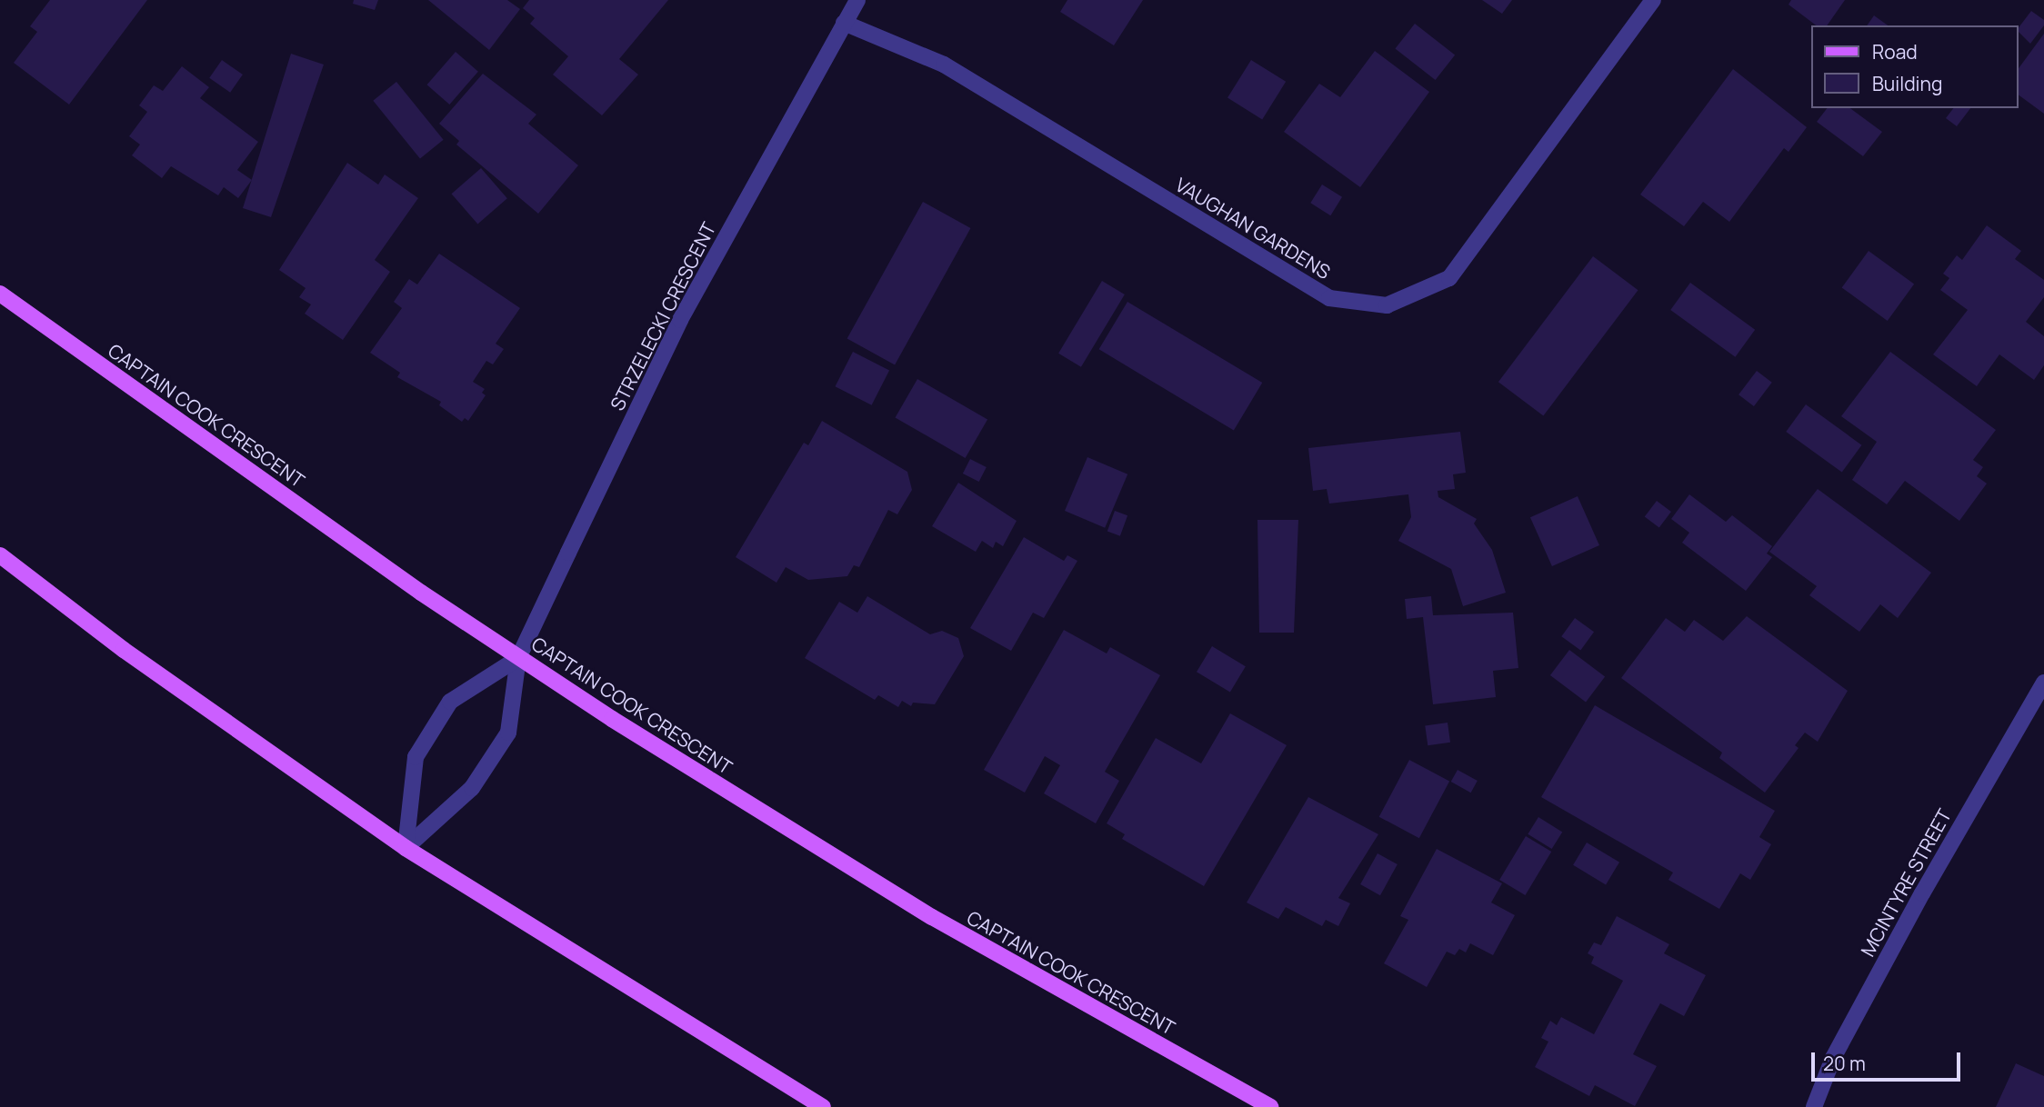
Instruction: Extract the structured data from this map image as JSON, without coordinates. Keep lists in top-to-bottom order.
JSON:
{
  "streets": {
    "main road": ["CAPTAIN COOK CRESCENT"],
    "street": ["VAUGHAN GARDENS", "STRZELECKI CRESCENT", "MCINTYRE STREET"]
  },
  "crossings": [
    ["VAUGHAN GARDENS", "STRZELECKI CRESCENT"],
    ["STRZELECKI CRESCENT", "CAPTAIN COOK CRESCENT"]
  ],
  "legend": ["Road", "Building"],
  "scale_bar": "20 m"
}
